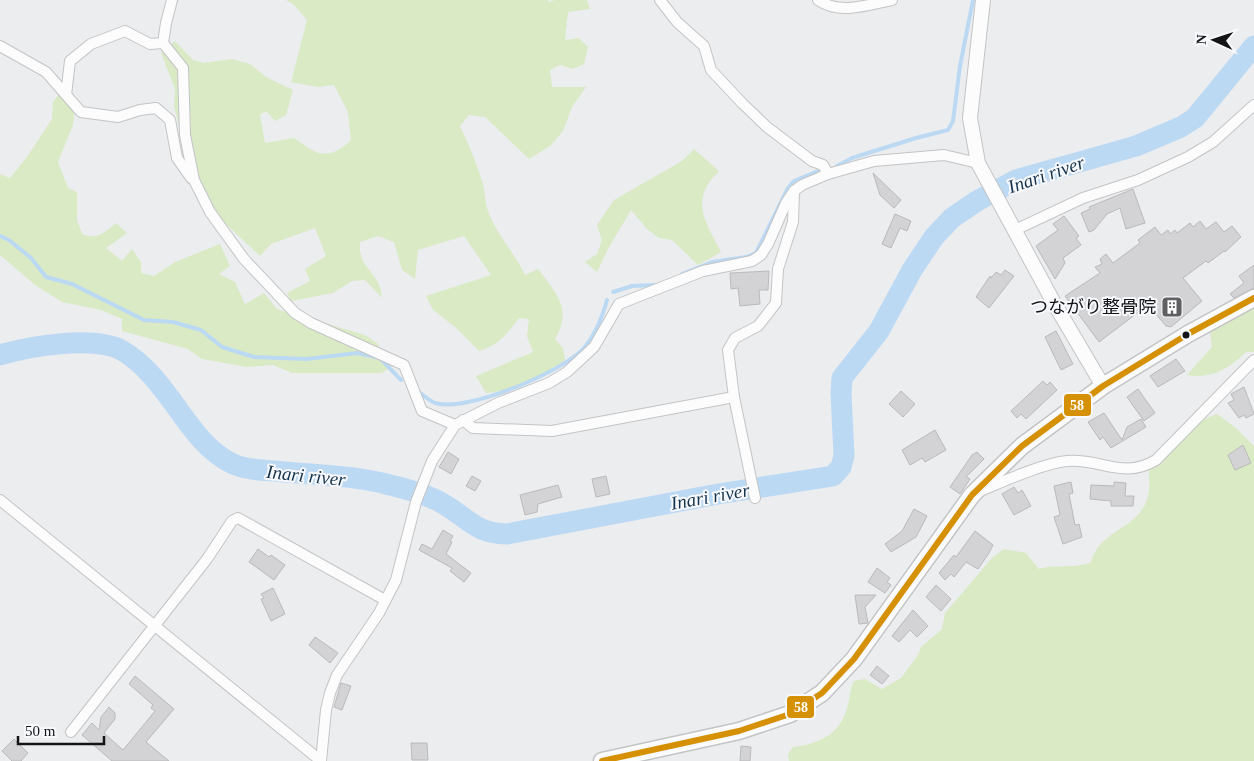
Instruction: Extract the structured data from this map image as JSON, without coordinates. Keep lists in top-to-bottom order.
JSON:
{
  "water": ["Inari river"],
  "places": {
    "building": ["つながり整骨院"]
  },
  "lines": ["transit line 58"],
  "scale_bar": "50 m",
  "north": "left"
}
